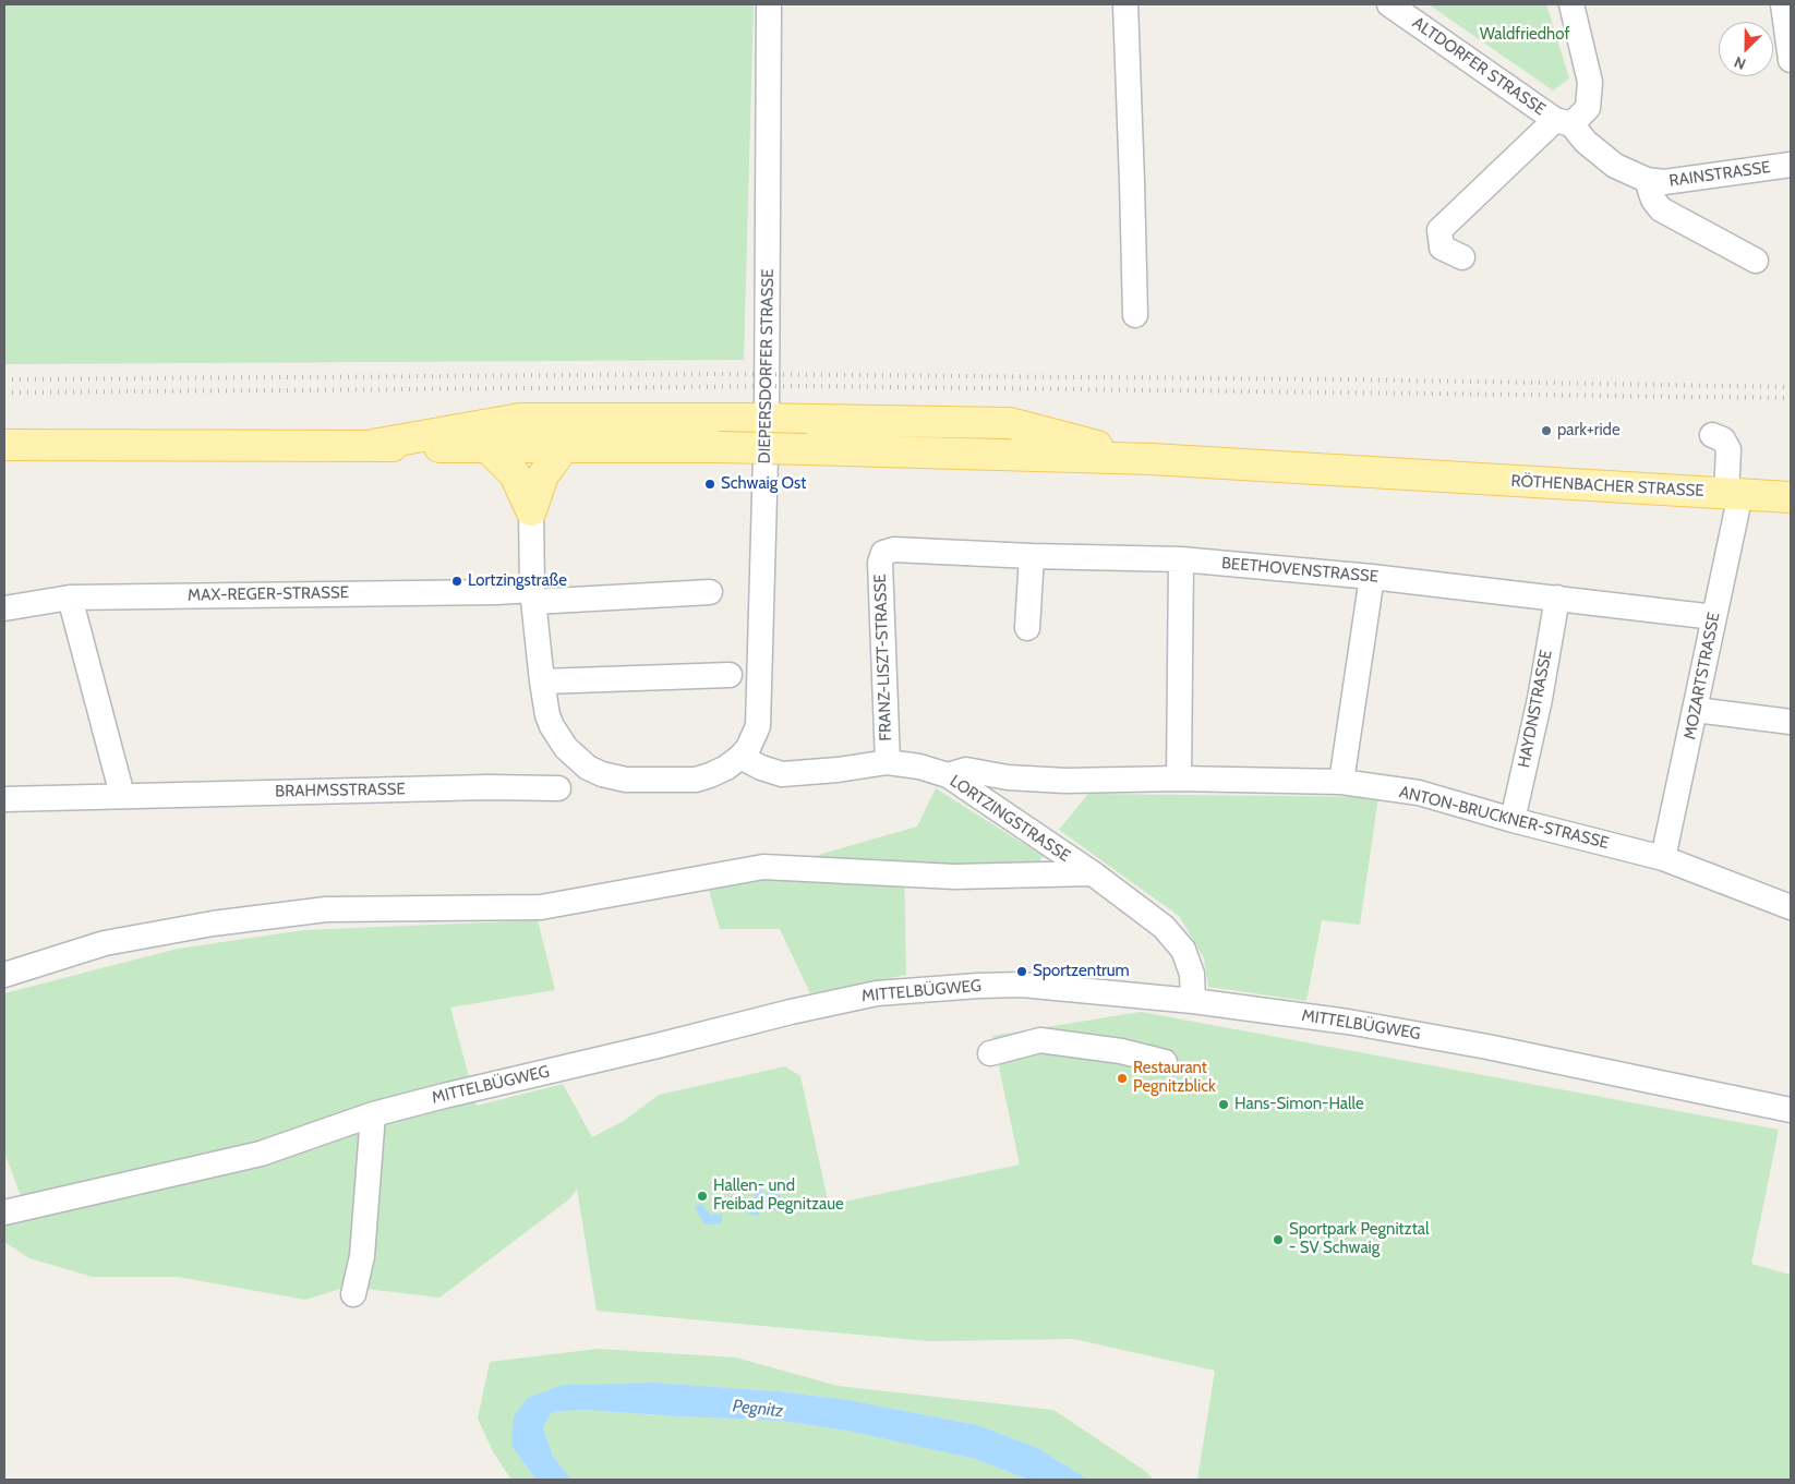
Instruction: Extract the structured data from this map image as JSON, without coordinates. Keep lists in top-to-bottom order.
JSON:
{
  "streets": {
    "main road": ["RÖTHENBACHER STRASSE"],
    "street": [
      "ALTDORFER STRASSE",
      "RAINSTRASSE",
      "DIEPERSDORFER STRASSE",
      "BEETHOVENSTRASSE",
      "MAX-REGER-STRASSE",
      "FRANZ-LISZT-STRASSE",
      "MOZARTSTRASSE",
      "HAYDNSTRASSE",
      "BRAHMSSTRASSE",
      "ANTON-BRUCKNER-STRASSE",
      "LORTZINGSTRASSE",
      "MITTELBÜGWEG"
    ]
  },
  "crossings": [
    ["ALTDORFER STRASSE", "RAINSTRASSE"],
    ["DIEPERSDORFER STRASSE", "LORTZINGSTRASSE"],
    ["RÖTHENBACHER STRASSE", "MOZARTSTRASSE"],
    ["BEETHOVENSTRASSE", "FRANZ-LISZT-STRASSE"],
    ["BEETHOVENSTRASSE", "MOZARTSTRASSE"],
    ["BEETHOVENSTRASSE", "HAYDNSTRASSE"],
    ["FRANZ-LISZT-STRASSE", "LORTZINGSTRASSE"],
    ["MOZARTSTRASSE", "ANTON-BRUCKNER-STRASSE"],
    ["HAYDNSTRASSE", "ANTON-BRUCKNER-STRASSE"],
    ["ANTON-BRUCKNER-STRASSE", "LORTZINGSTRASSE"],
    ["LORTZINGSTRASSE", "MITTELBÜGWEG"]
  ],
  "water": ["Pegnitz"],
  "parks": ["Waldfriedhof"],
  "places": [
    "park+ride",
    "Schwaig Ost",
    "Lortzingstraße",
    "Sportzentrum",
    "Restaurant Pegnitzblick",
    "Hans-Simon-Halle",
    "Hallen- und Freibad Pegnitzaue",
    "Sportpark Pegnitztal - SV Schwaig"
  ],
  "north": "bottom left"
}
